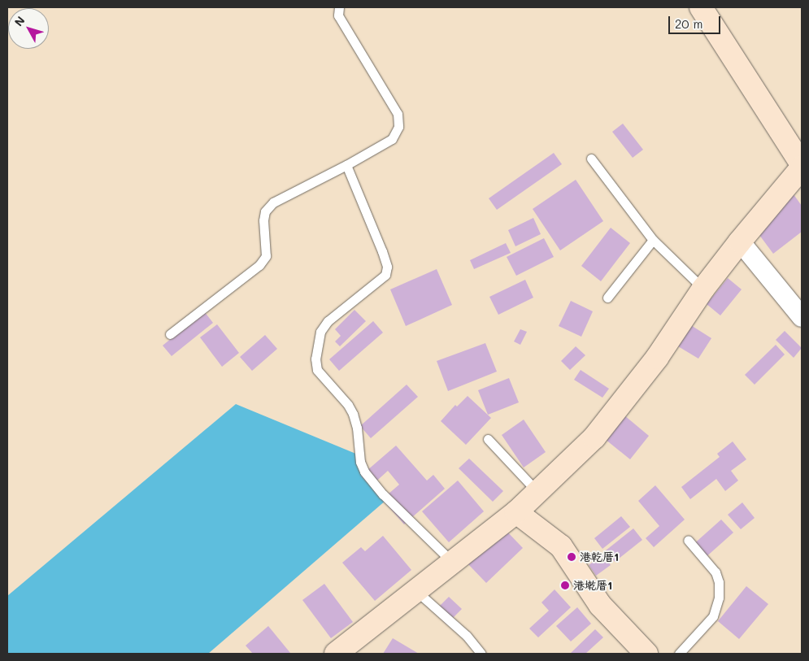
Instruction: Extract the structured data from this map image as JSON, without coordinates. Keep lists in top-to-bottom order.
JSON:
{
  "places": ["港乾厝1", "港墘厝1"],
  "scale_bar": "20 m",
  "north": "top left"
}
